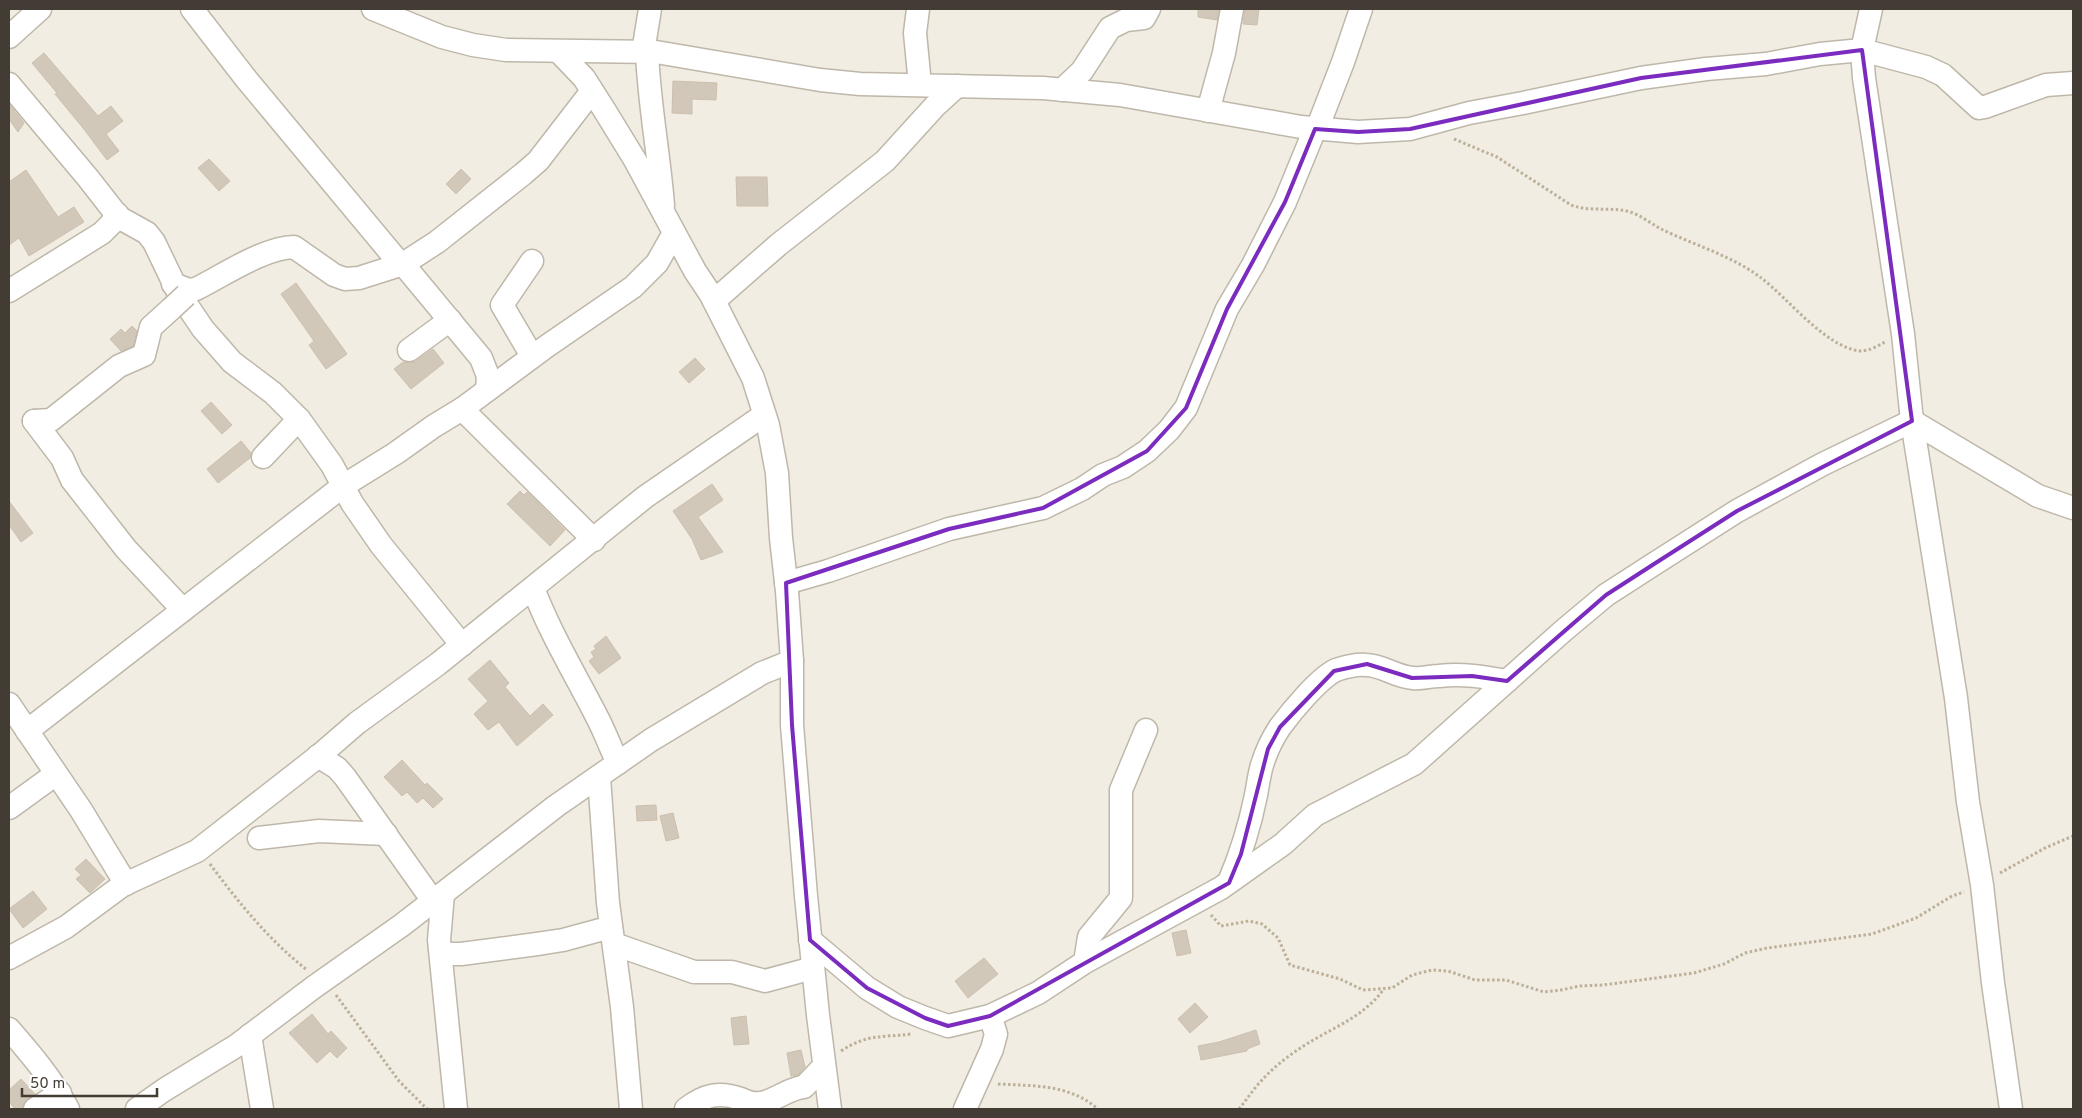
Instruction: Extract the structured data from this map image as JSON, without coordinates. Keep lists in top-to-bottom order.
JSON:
{
  "scale_bar": "50 m"
}
